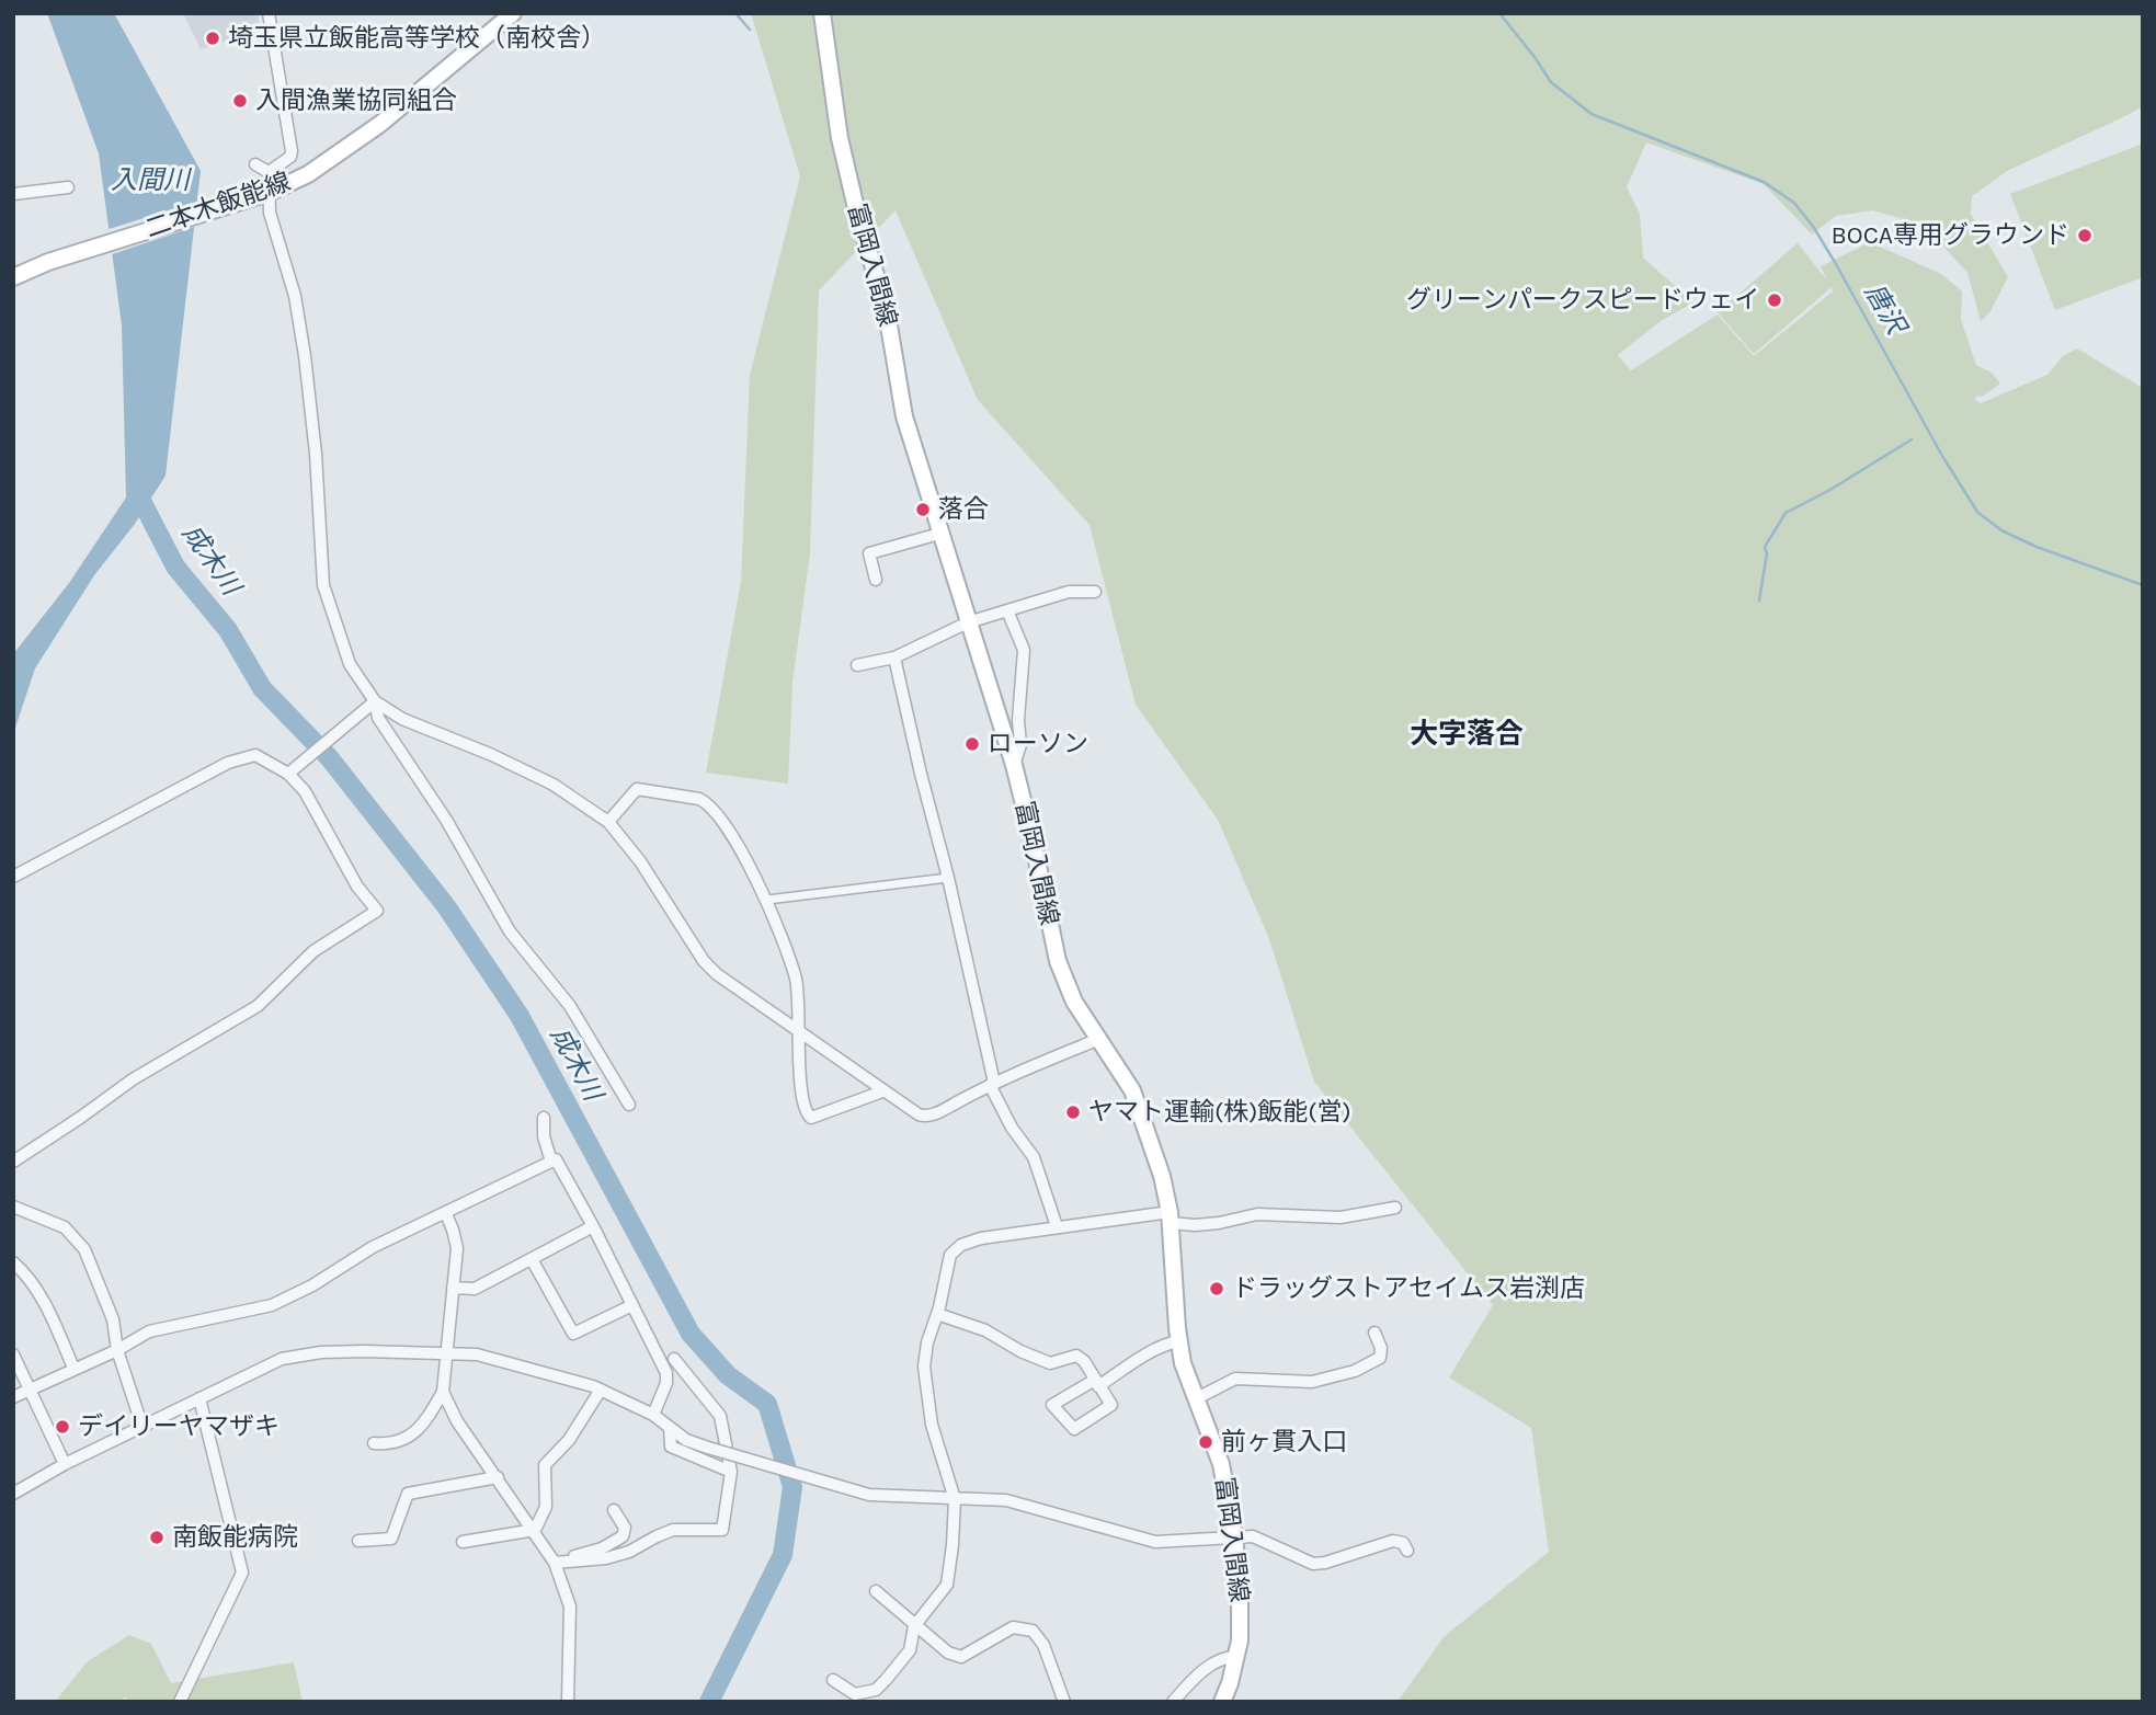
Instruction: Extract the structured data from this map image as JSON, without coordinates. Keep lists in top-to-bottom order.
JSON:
{
  "streets": {
    "main road": ["二本木飯能線", "富岡入間線"]
  },
  "districts": ["大字落合"],
  "water": ["入間川", "唐沢", "成木川"],
  "places": [
    "埼玉県立飯能高等学校（南校舎）",
    "入間漁業協同組合",
    "BOCA専用グラウンド",
    "グリーンパークスピードウェイ",
    "落合",
    "ローソン",
    "ヤマト運輸(株)飯能(営)",
    "ドラッグストアセイムス岩渕店",
    "デイリーヤマザキ",
    "前ヶ貫入口",
    "南飯能病院"
  ]
}
